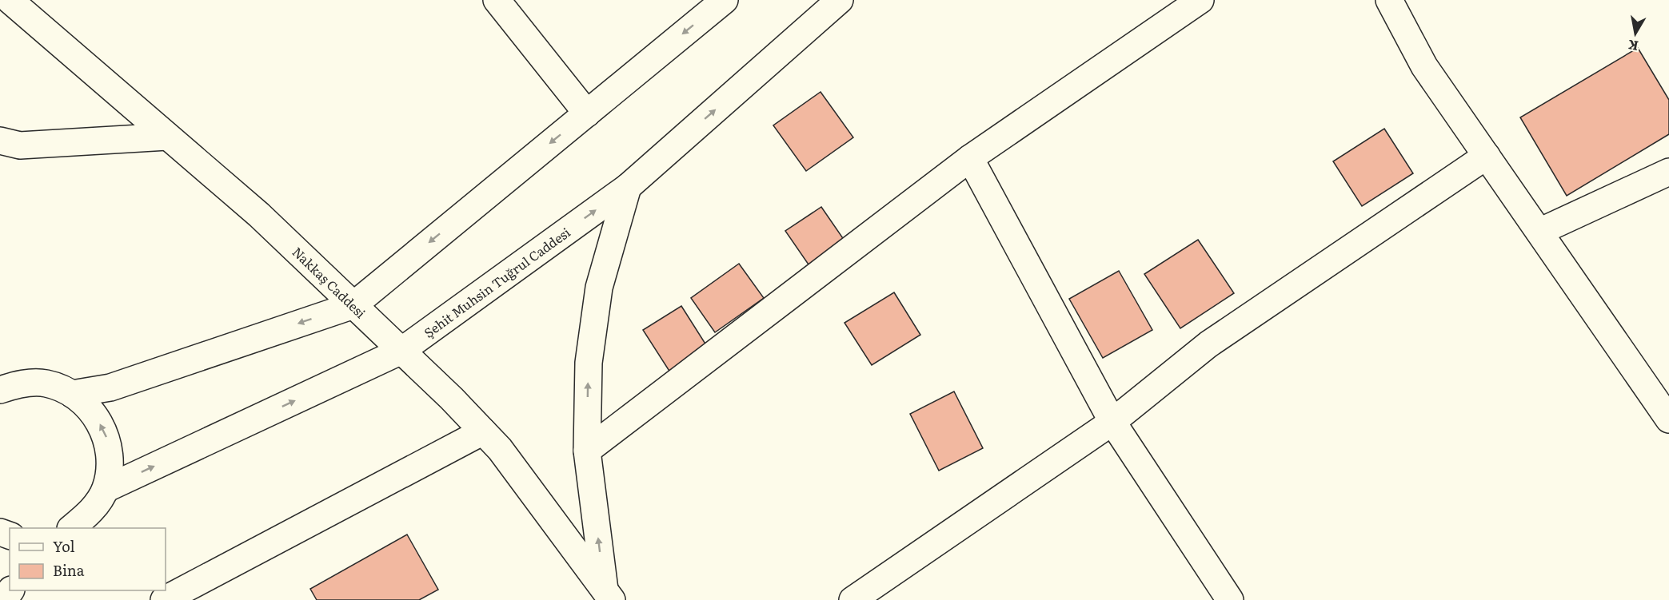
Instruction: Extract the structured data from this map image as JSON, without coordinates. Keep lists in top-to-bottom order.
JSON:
{
  "streets": {
    "street": ["Nakkaş Caddesi", "Şehit Muhsin Tuğrul Caddesi"]
  },
  "crossings": [
    ["Nakkaş Caddesi", "Şehit Muhsin Tuğrul Caddesi"]
  ],
  "legend": ["Yol", "Bina"],
  "north": "bottom"
}
